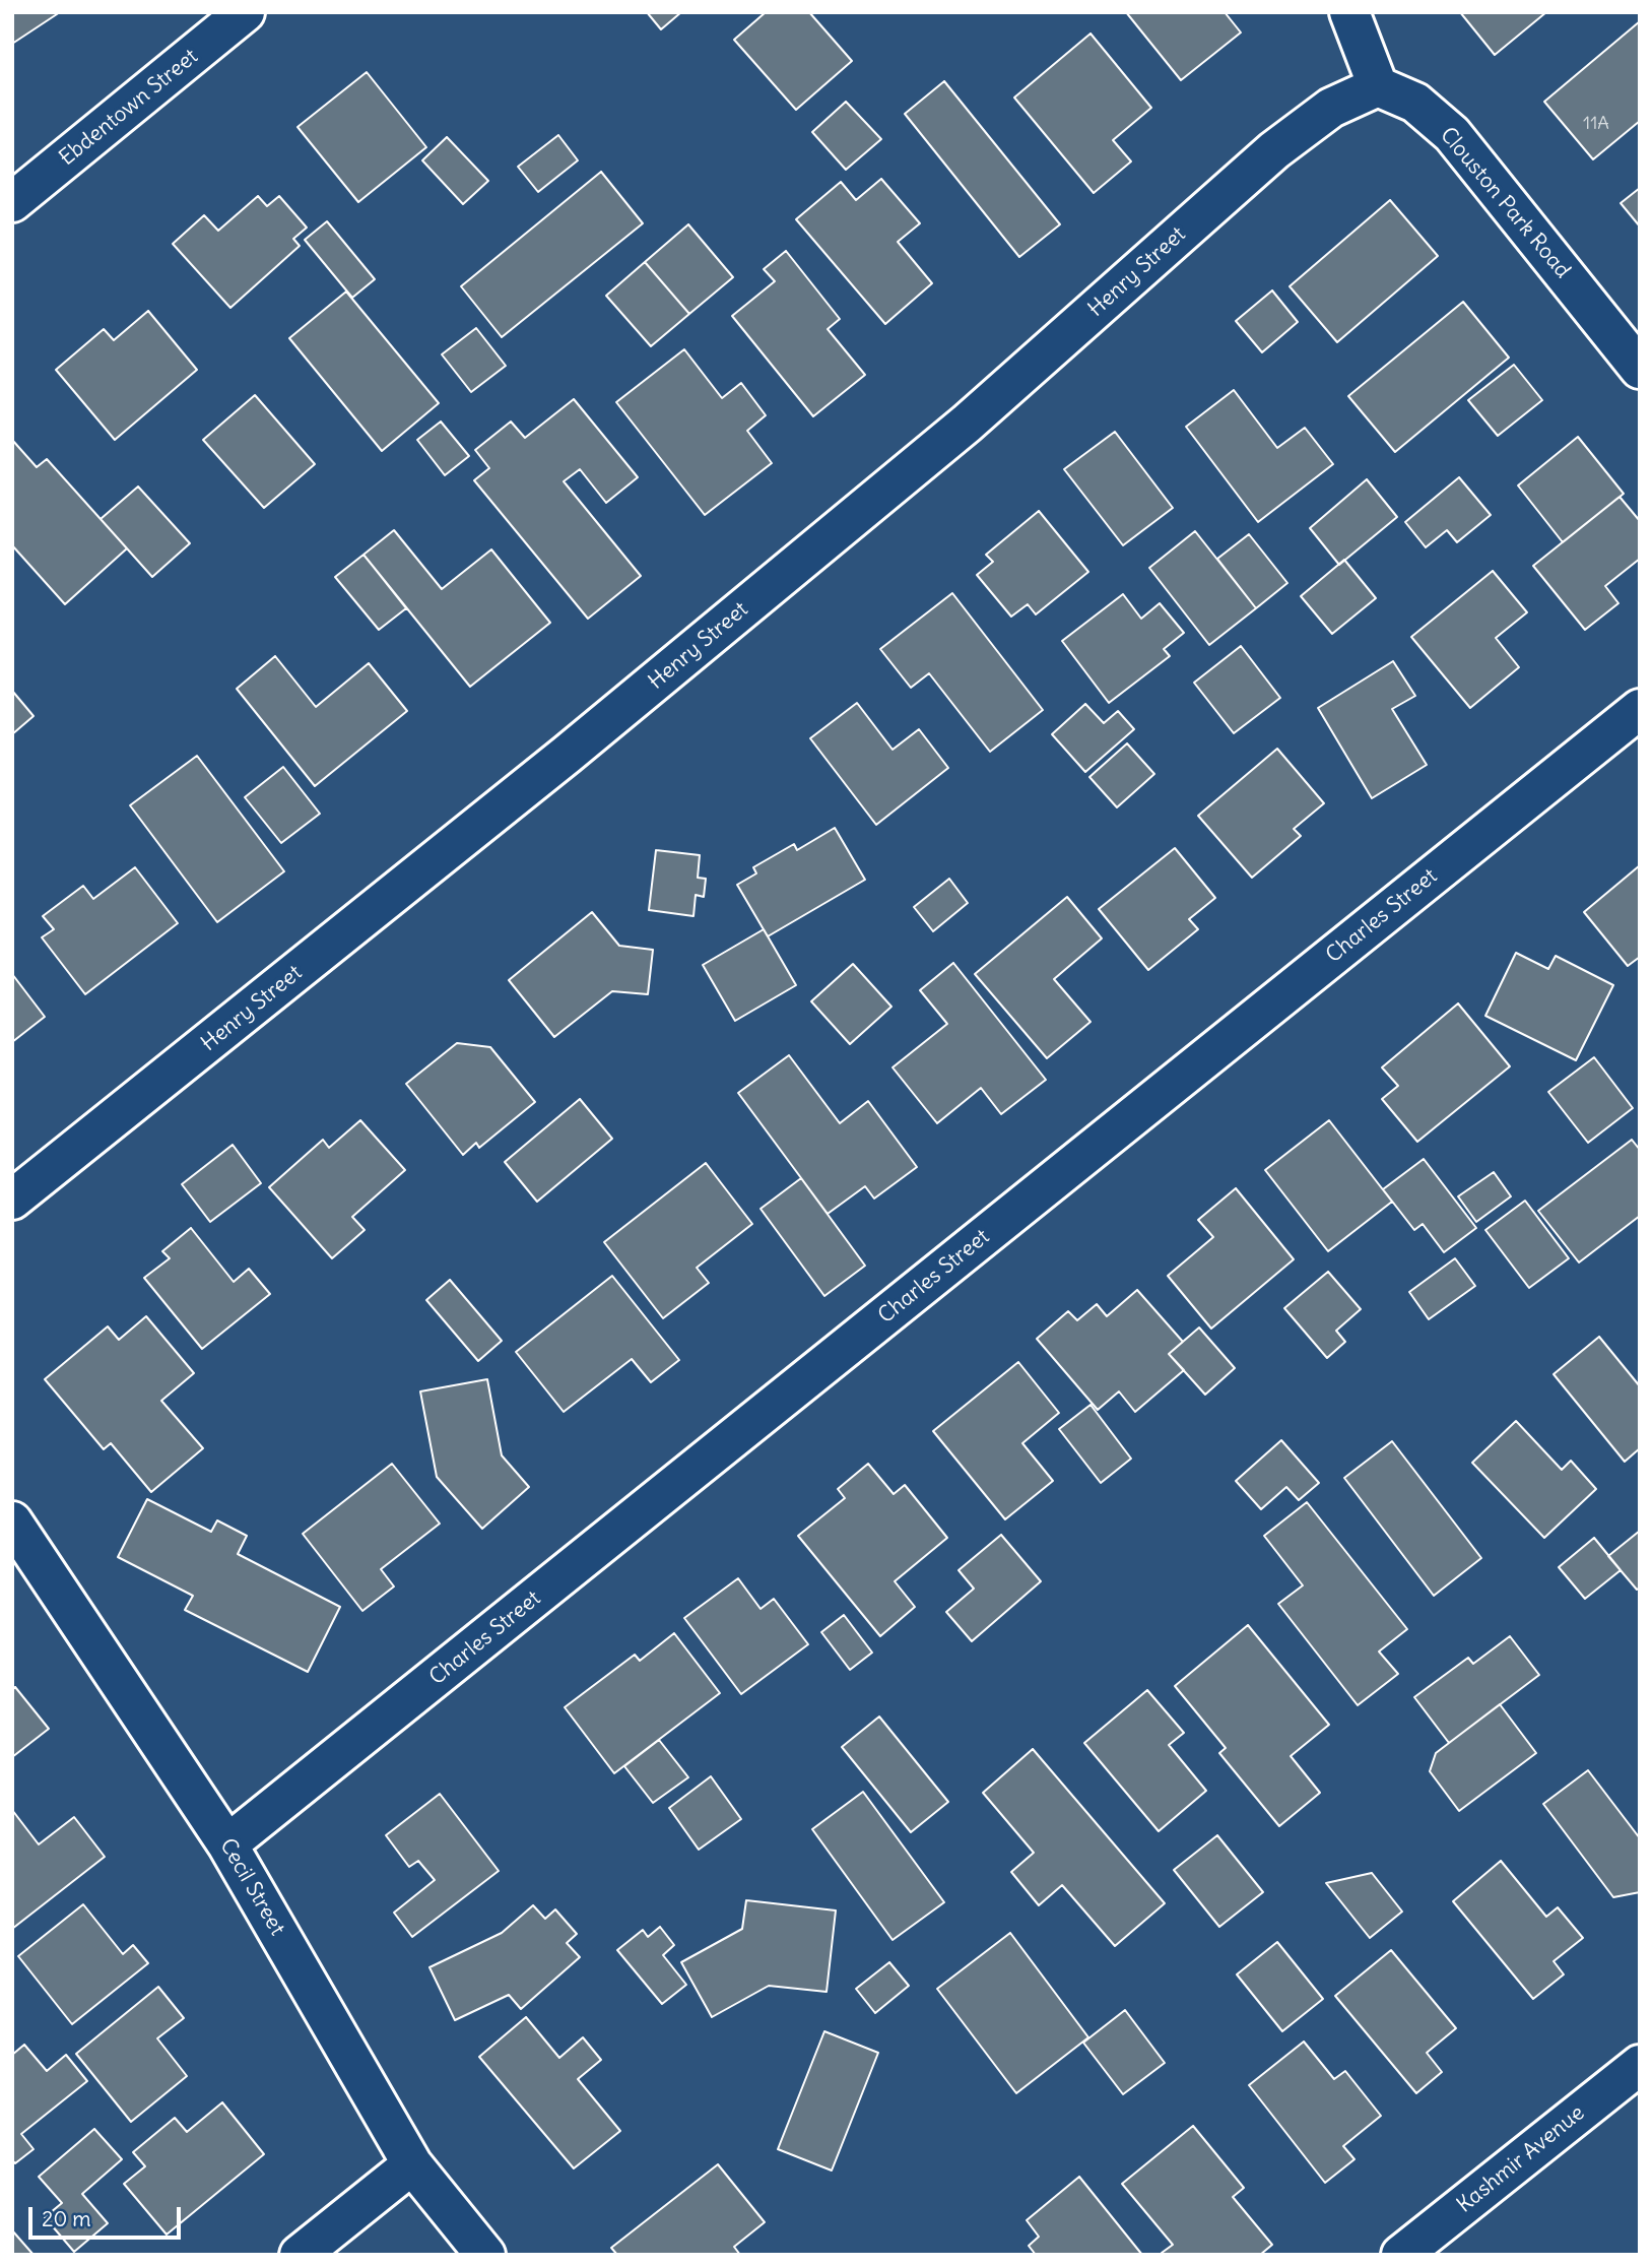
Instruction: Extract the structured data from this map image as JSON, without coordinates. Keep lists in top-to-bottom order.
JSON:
{
  "streets": {
    "street": [
      "Ebdentown Street",
      "Clouston Park Road",
      "Henry Street",
      "Charles Street",
      "Cecil Street",
      "Kashmir Avenue"
    ]
  },
  "crossings": [
    ["Clouston Park Road", "Henry Street"],
    ["Charles Street", "Cecil Street"]
  ],
  "house_numbers": ["11A"],
  "scale_bar": "20 m"
}
